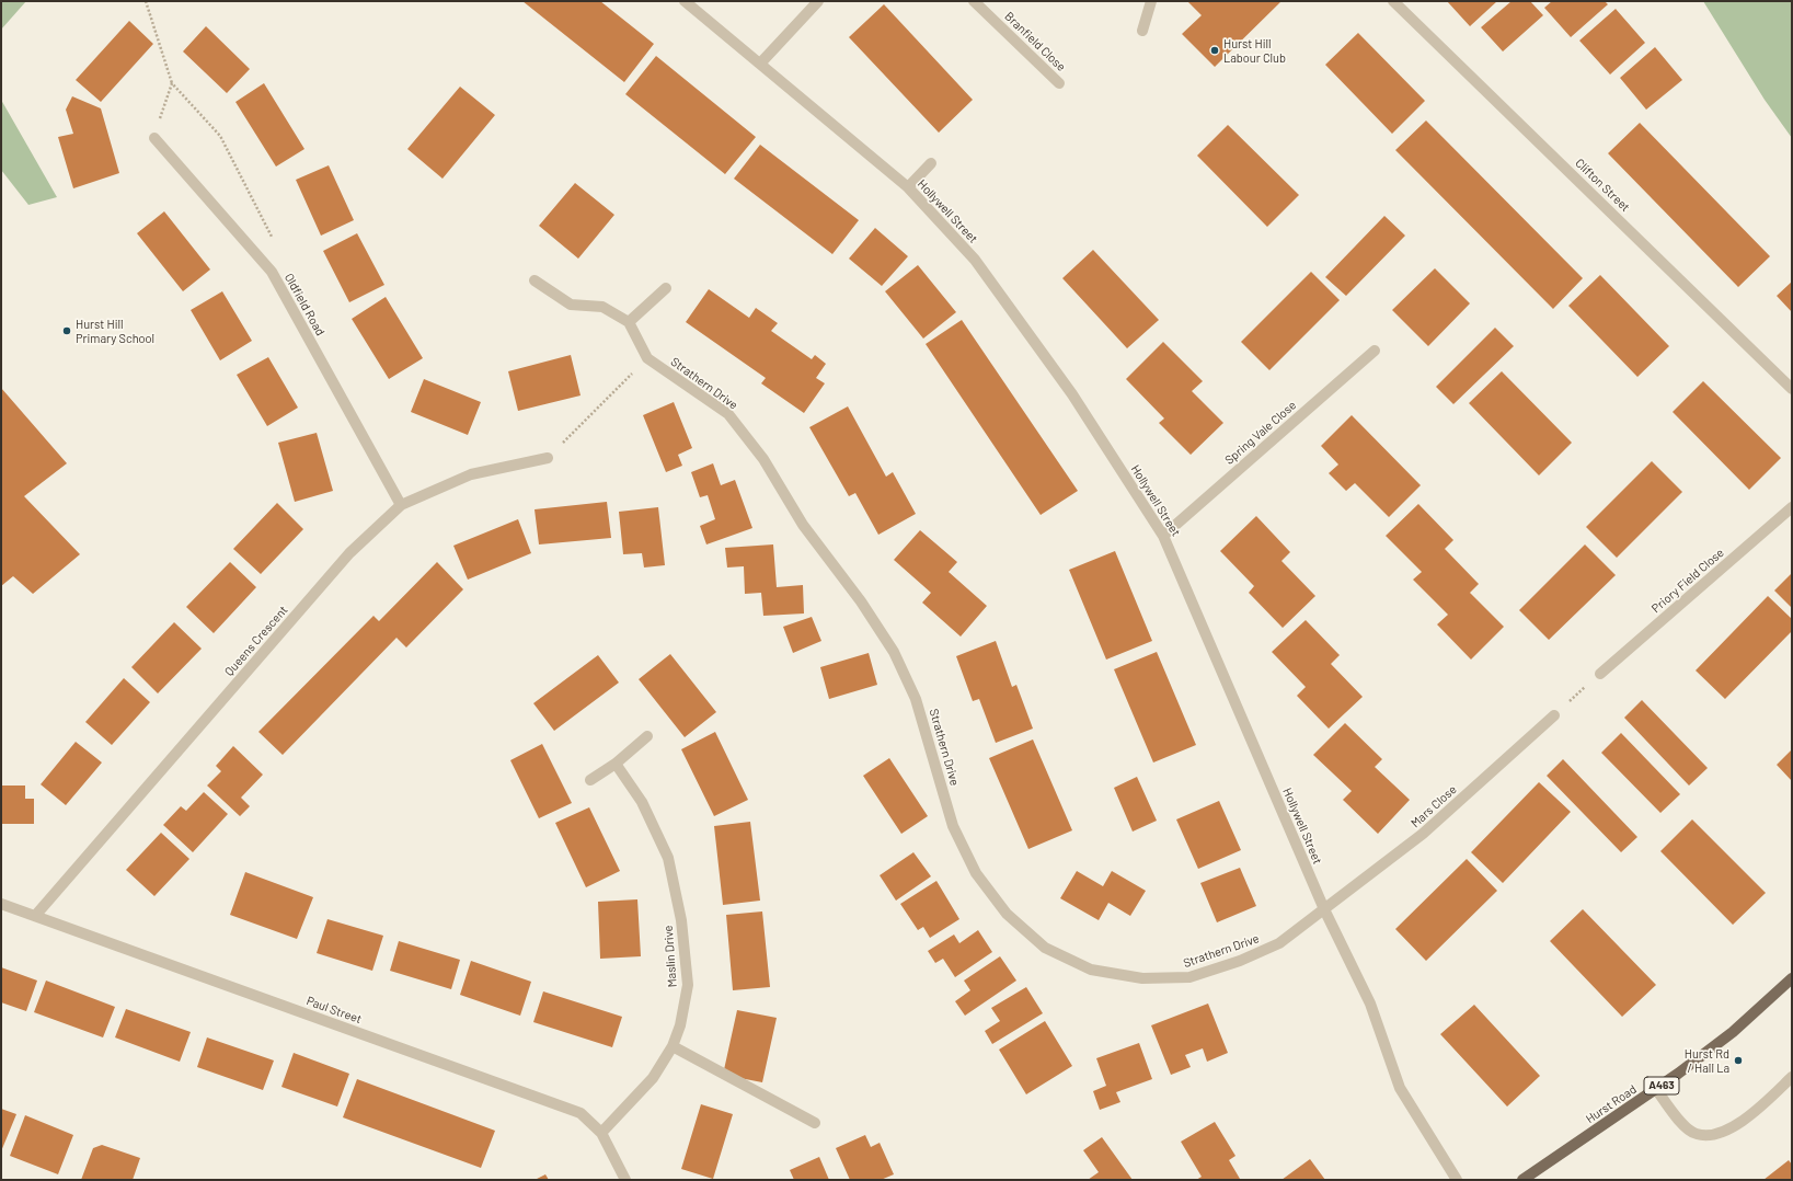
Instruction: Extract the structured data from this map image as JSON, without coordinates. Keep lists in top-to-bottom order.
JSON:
{
  "streets": {
    "main road": ["A463", "Hurst Road"],
    "street": [
      "Branfield Close",
      "Clifton Street",
      "Hollywell Street",
      "Oldfield Road",
      "Strathern Drive",
      "Spring Vale Close",
      "Priory Field Close",
      "Queens Crescent",
      "Mars Close",
      "Maslin Drive",
      "Paul Street"
    ]
  },
  "crossings": [
    ["Hollywell Street", "Strathern Drive"],
    ["Hollywell Street", "Spring Vale Close"],
    ["Hollywell Street", "Mars Close"],
    ["Oldfield Road", "Queens Crescent"],
    ["Strathern Drive", "Mars Close"],
    ["Queens Crescent", "Paul Street"],
    ["Maslin Drive", "Paul Street"]
  ],
  "places": ["Hurst Hill Labour Club", "Hurst Hill Primary School", "Hurst Rd / Hall La"]
}
